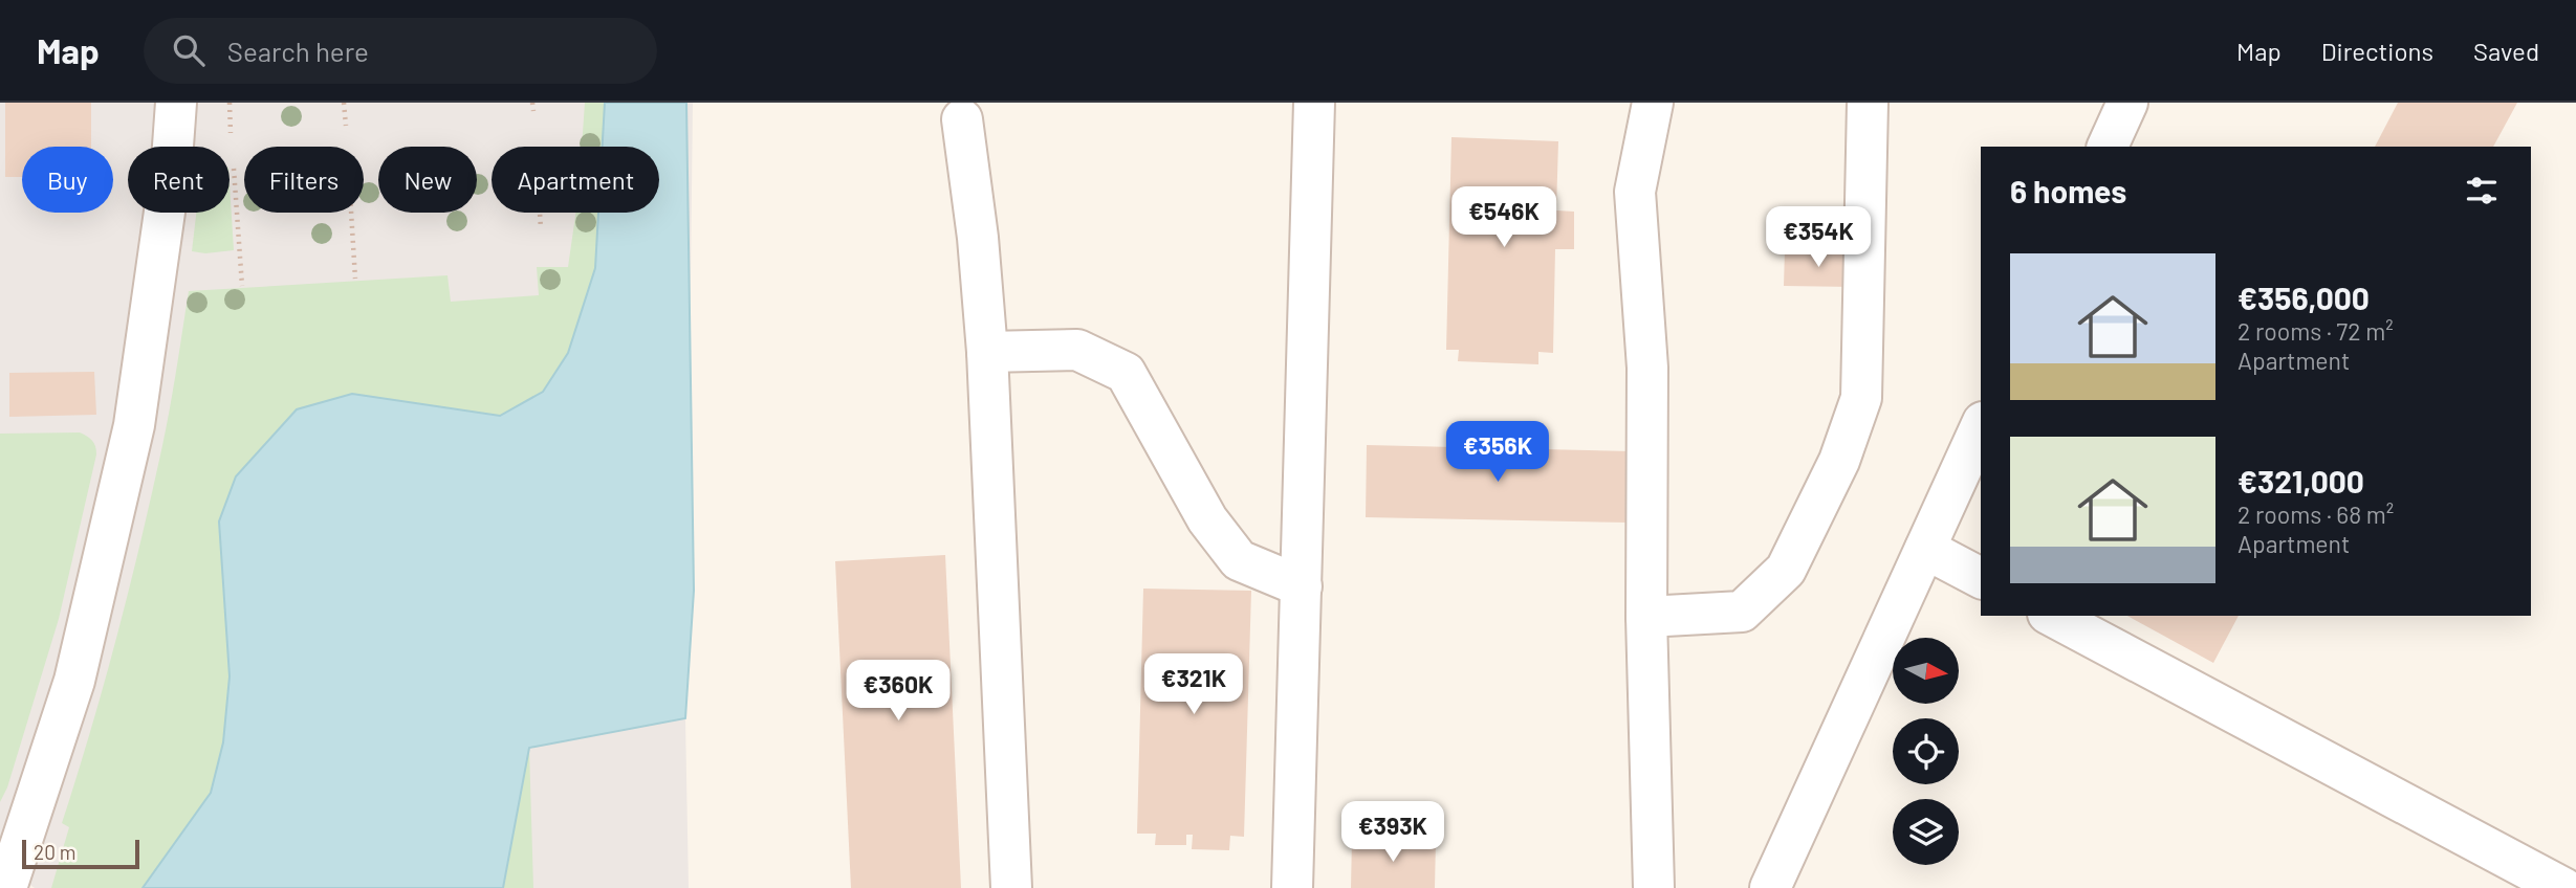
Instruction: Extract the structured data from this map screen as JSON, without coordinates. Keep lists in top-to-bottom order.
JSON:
{
  "scale_bar": "20 m",
  "north": "right",
  "page": {
    "header": "Map",
    "search": "Search here",
    "nav": ["Map", "Directions", "Saved"],
    "chip": [
      "Buy",
      "Rent",
      "Filters",
      "New",
      "Apartment"
    ],
    "heading": "6 homes",
    "price": [
      "€546K",
      "€354K",
      "€356K",
      "€321K",
      "€360K",
      "€393K"
    ],
    "list": [
      {
        "name": "€356,000",
        "note": "2 rooms · 72 m² · Apartment"
      },
      {
        "name": "€321,000",
        "note": "2 rooms · 68 m² · Apartment"
      }
    ],
    "scale": "20 m"
  }
}
